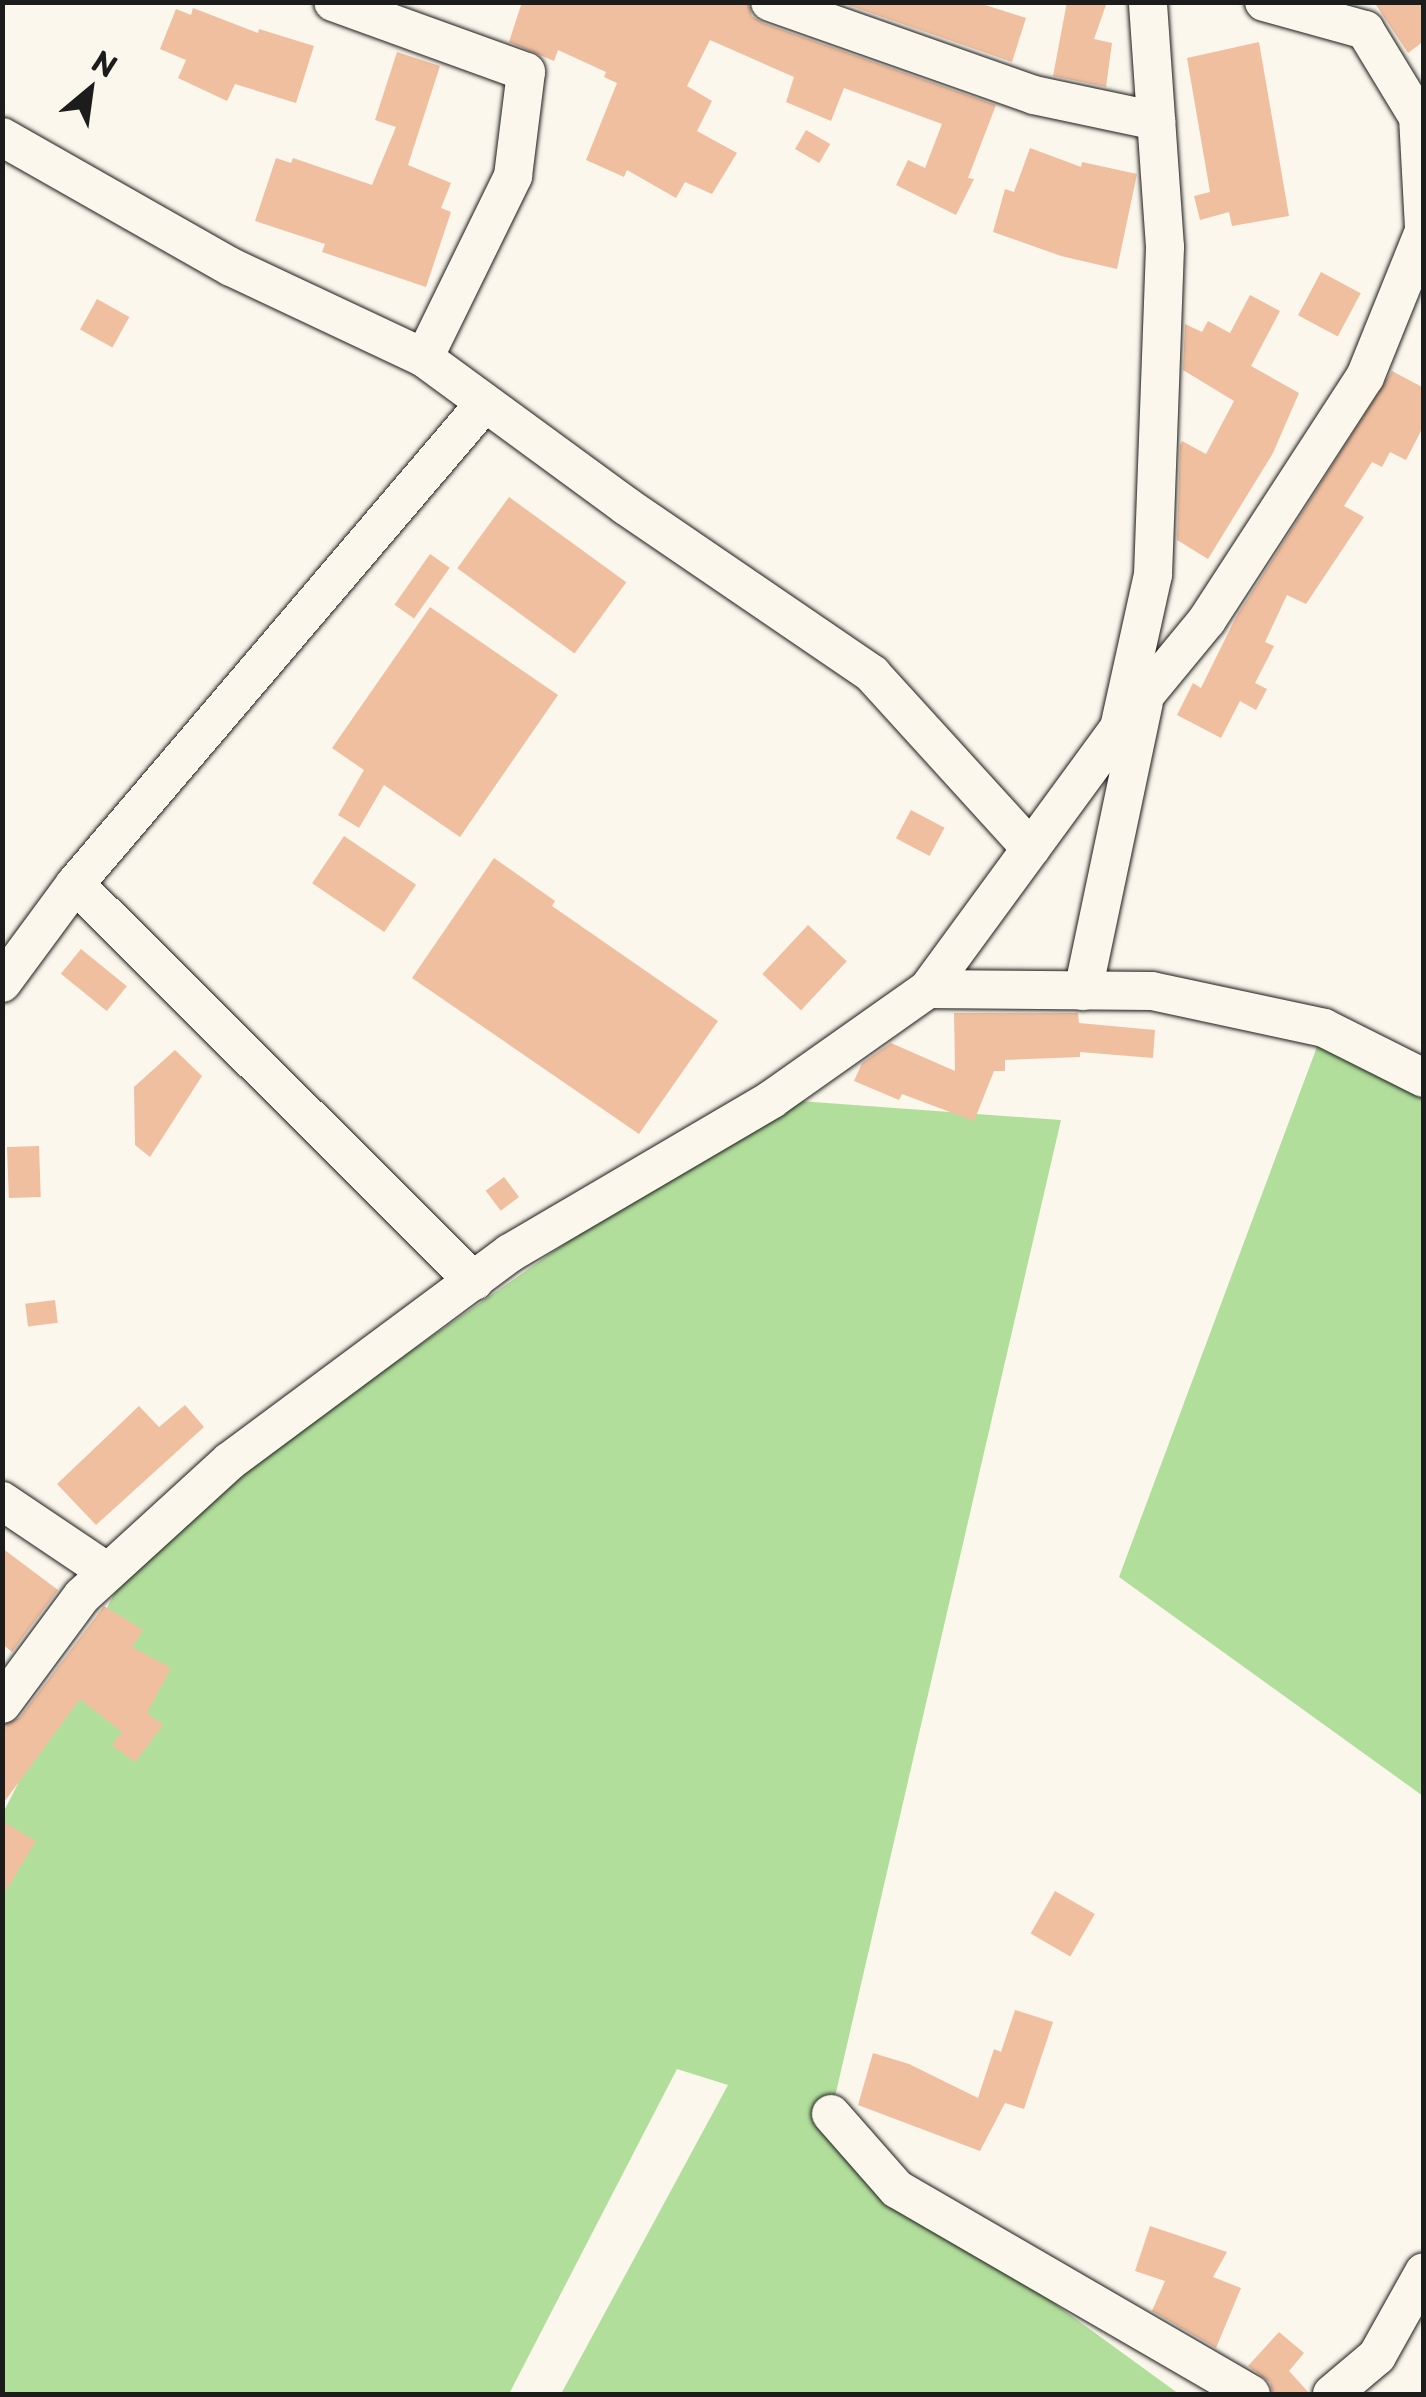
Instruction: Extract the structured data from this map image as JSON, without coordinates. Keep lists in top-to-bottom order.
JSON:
{
  "north": "top right"
}
